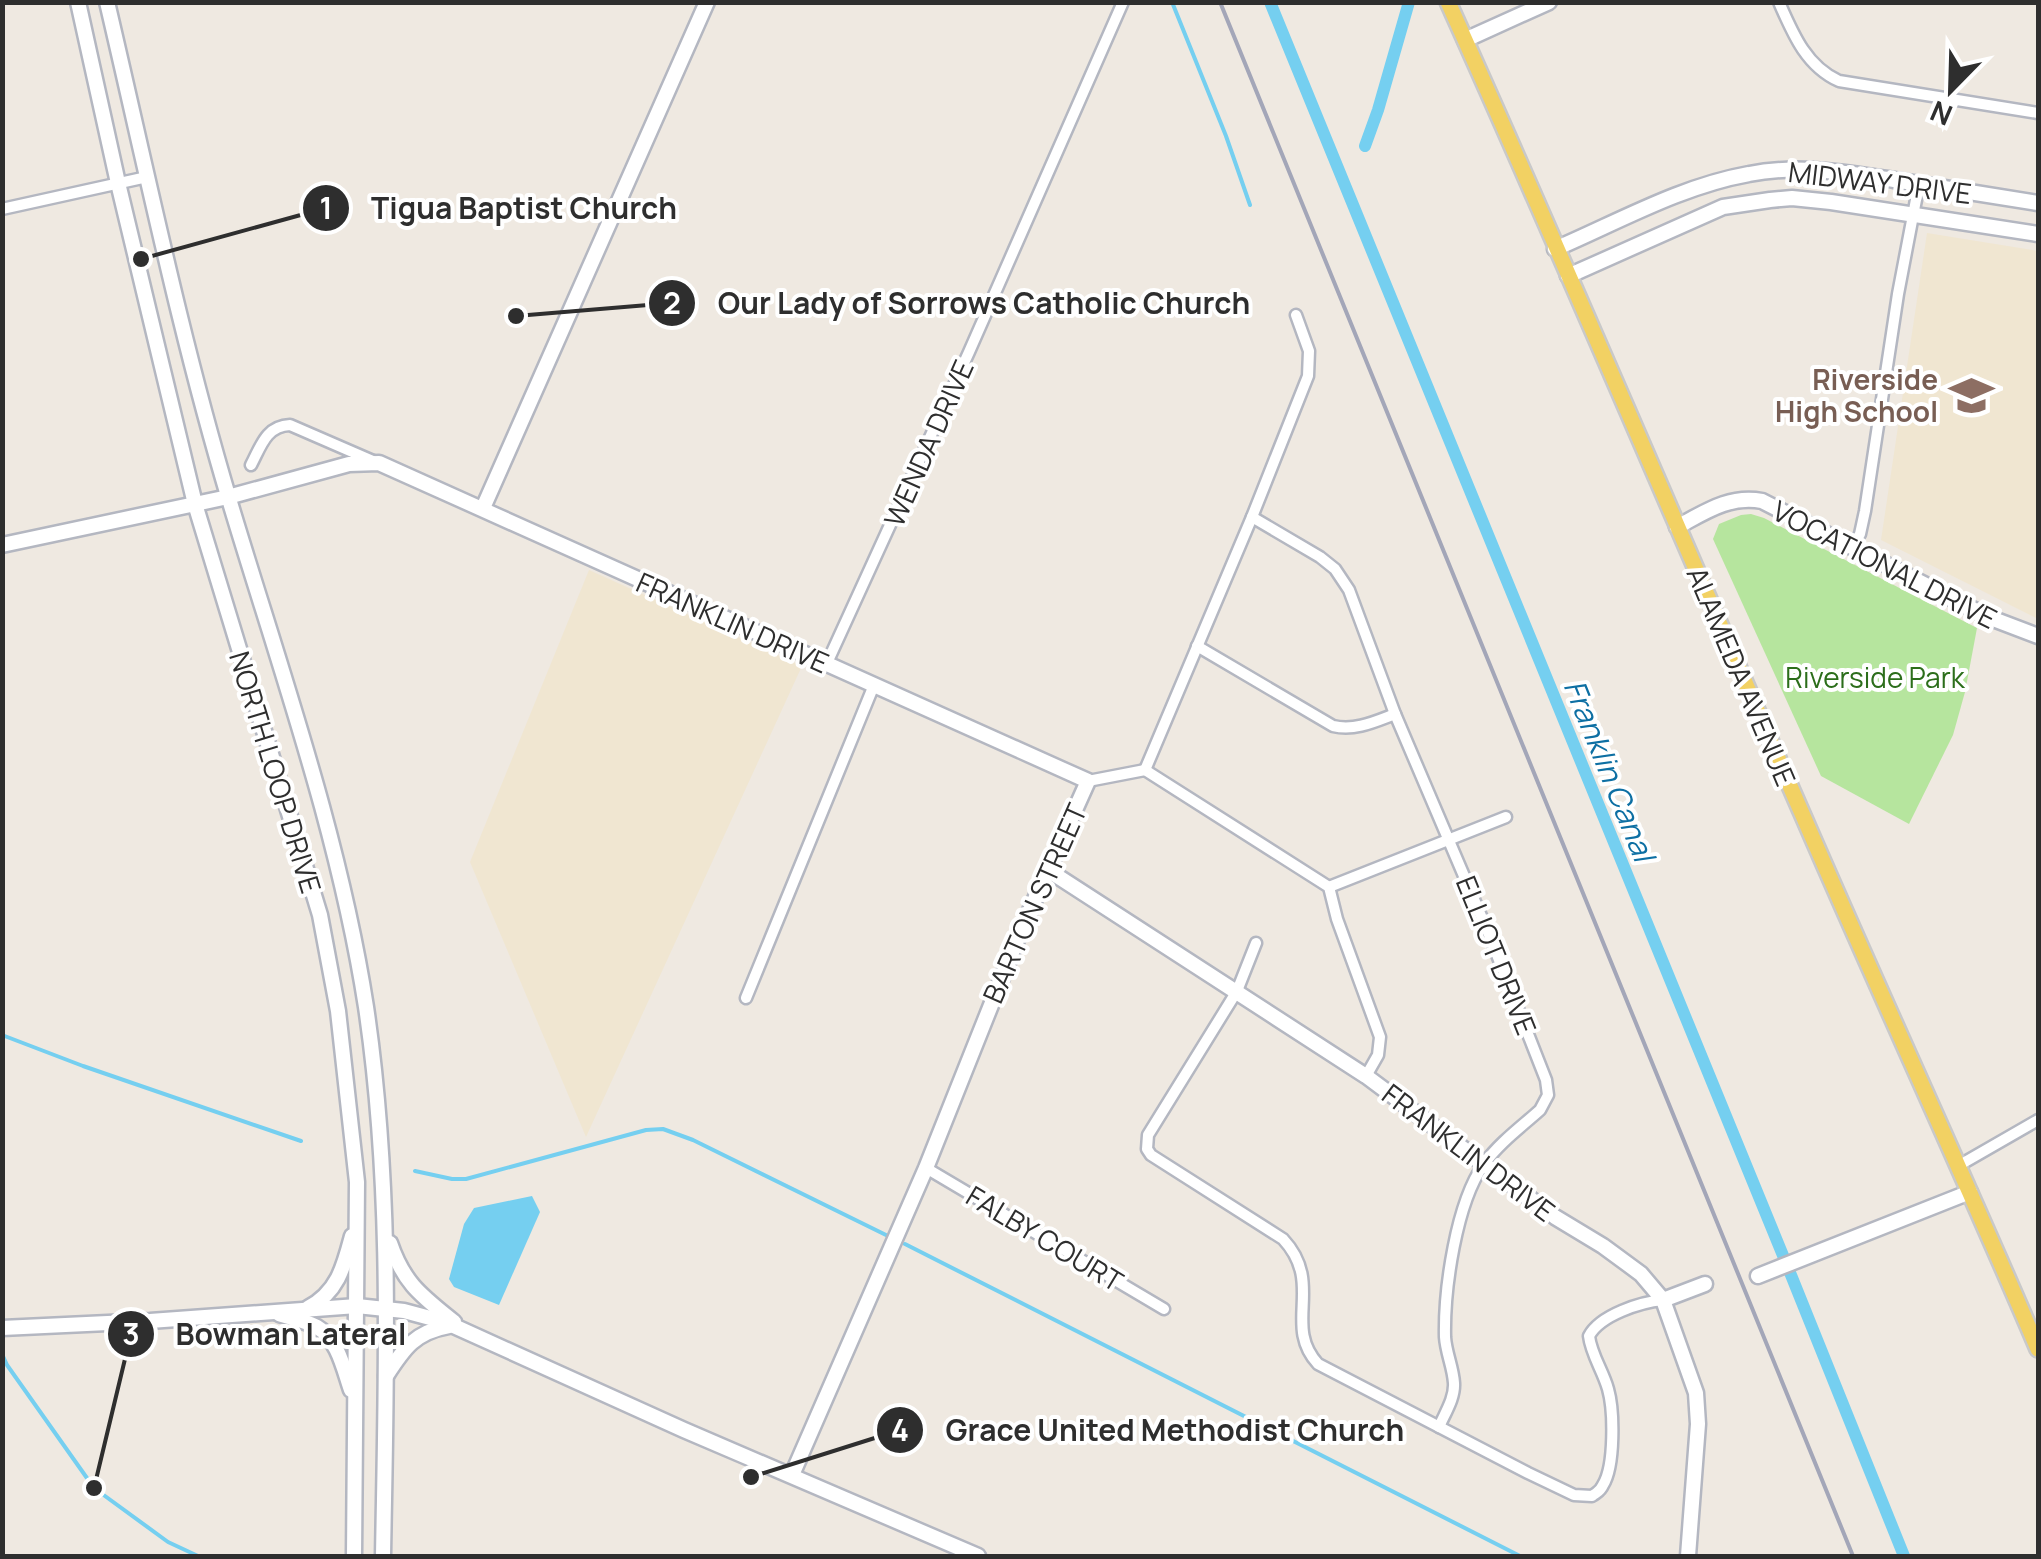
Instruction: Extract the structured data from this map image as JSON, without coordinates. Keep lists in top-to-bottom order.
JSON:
{
  "streets": {
    "main road": [
      "MIDWAY DRIVE",
      "VOCATIONAL DRIVE",
      "FRANKLIN DRIVE",
      "ALAMEDA AVENUE",
      "NORTH LOOP DRIVE",
      "BARTON STREET"
    ],
    "street": ["WENDA DRIVE", "ELLIOT DRIVE", "FALBY COURT"]
  },
  "crossings": [
    ["MIDWAY DRIVE", "ALAMEDA AVENUE"],
    ["WENDA DRIVE", "FRANKLIN DRIVE"],
    ["VOCATIONAL DRIVE", "ALAMEDA AVENUE"],
    ["FRANKLIN DRIVE", "BARTON STREET"],
    ["FRANKLIN DRIVE", "ELLIOT DRIVE"],
    ["BARTON STREET", "FALBY COURT"]
  ],
  "water": ["Franklin Canal"],
  "parks": ["Riverside Park"],
  "places": {
    "other": [
      "Tigua Baptist Church",
      "Our Lady of Sorrows Catholic Church",
      "Grace United Methodist Church",
      "Bowman Lateral"
    ],
    "school or university": ["Riverside High School"]
  },
  "north": "bottom left"
}
